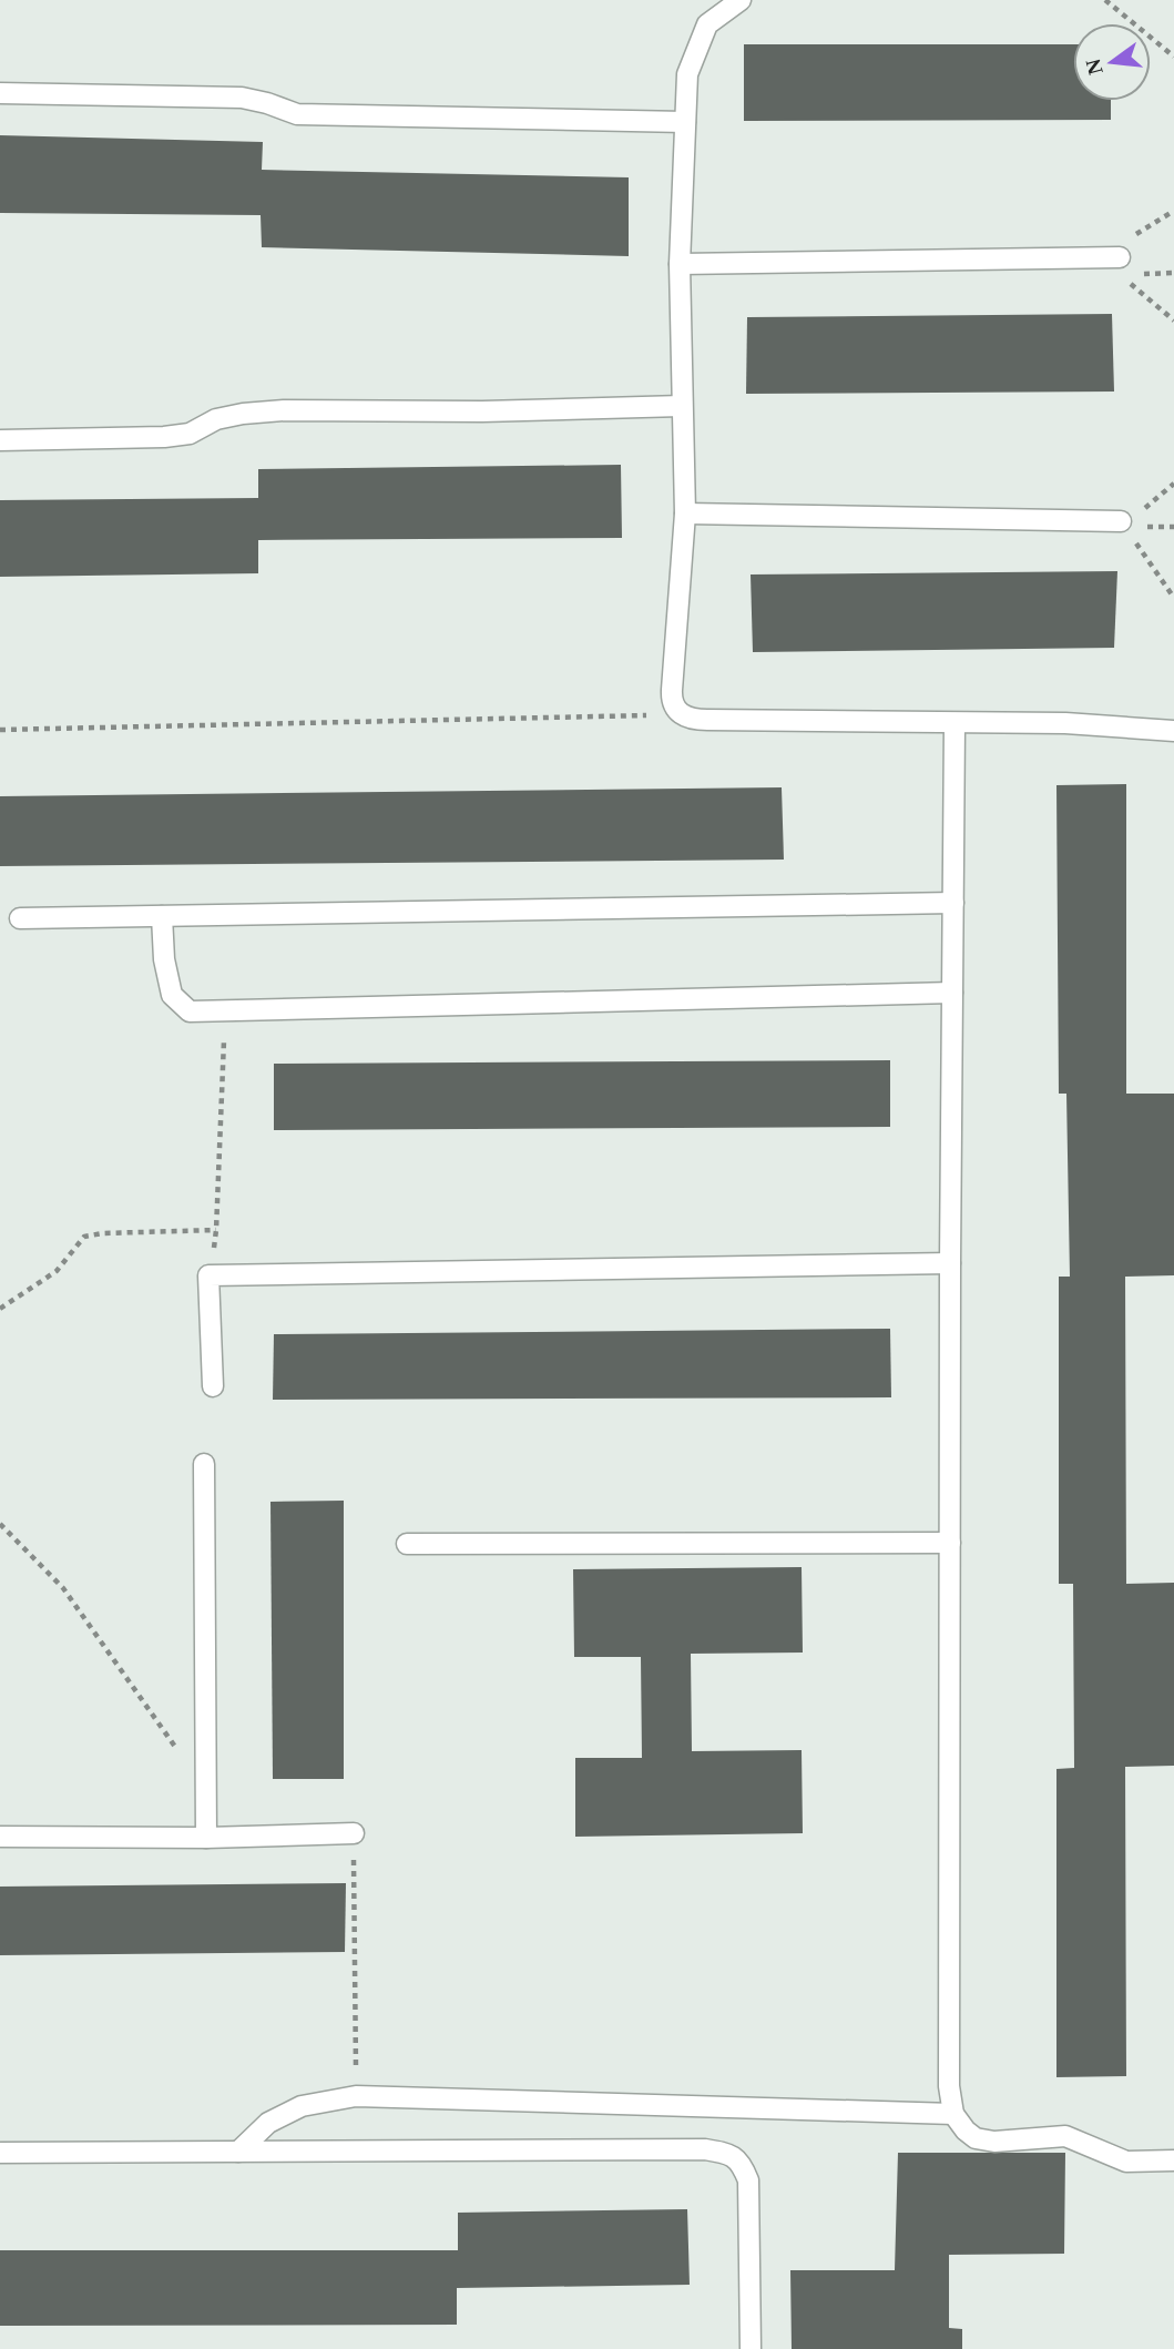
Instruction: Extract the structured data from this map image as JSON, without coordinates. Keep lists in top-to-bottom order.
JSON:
{
  "north": "left"
}
